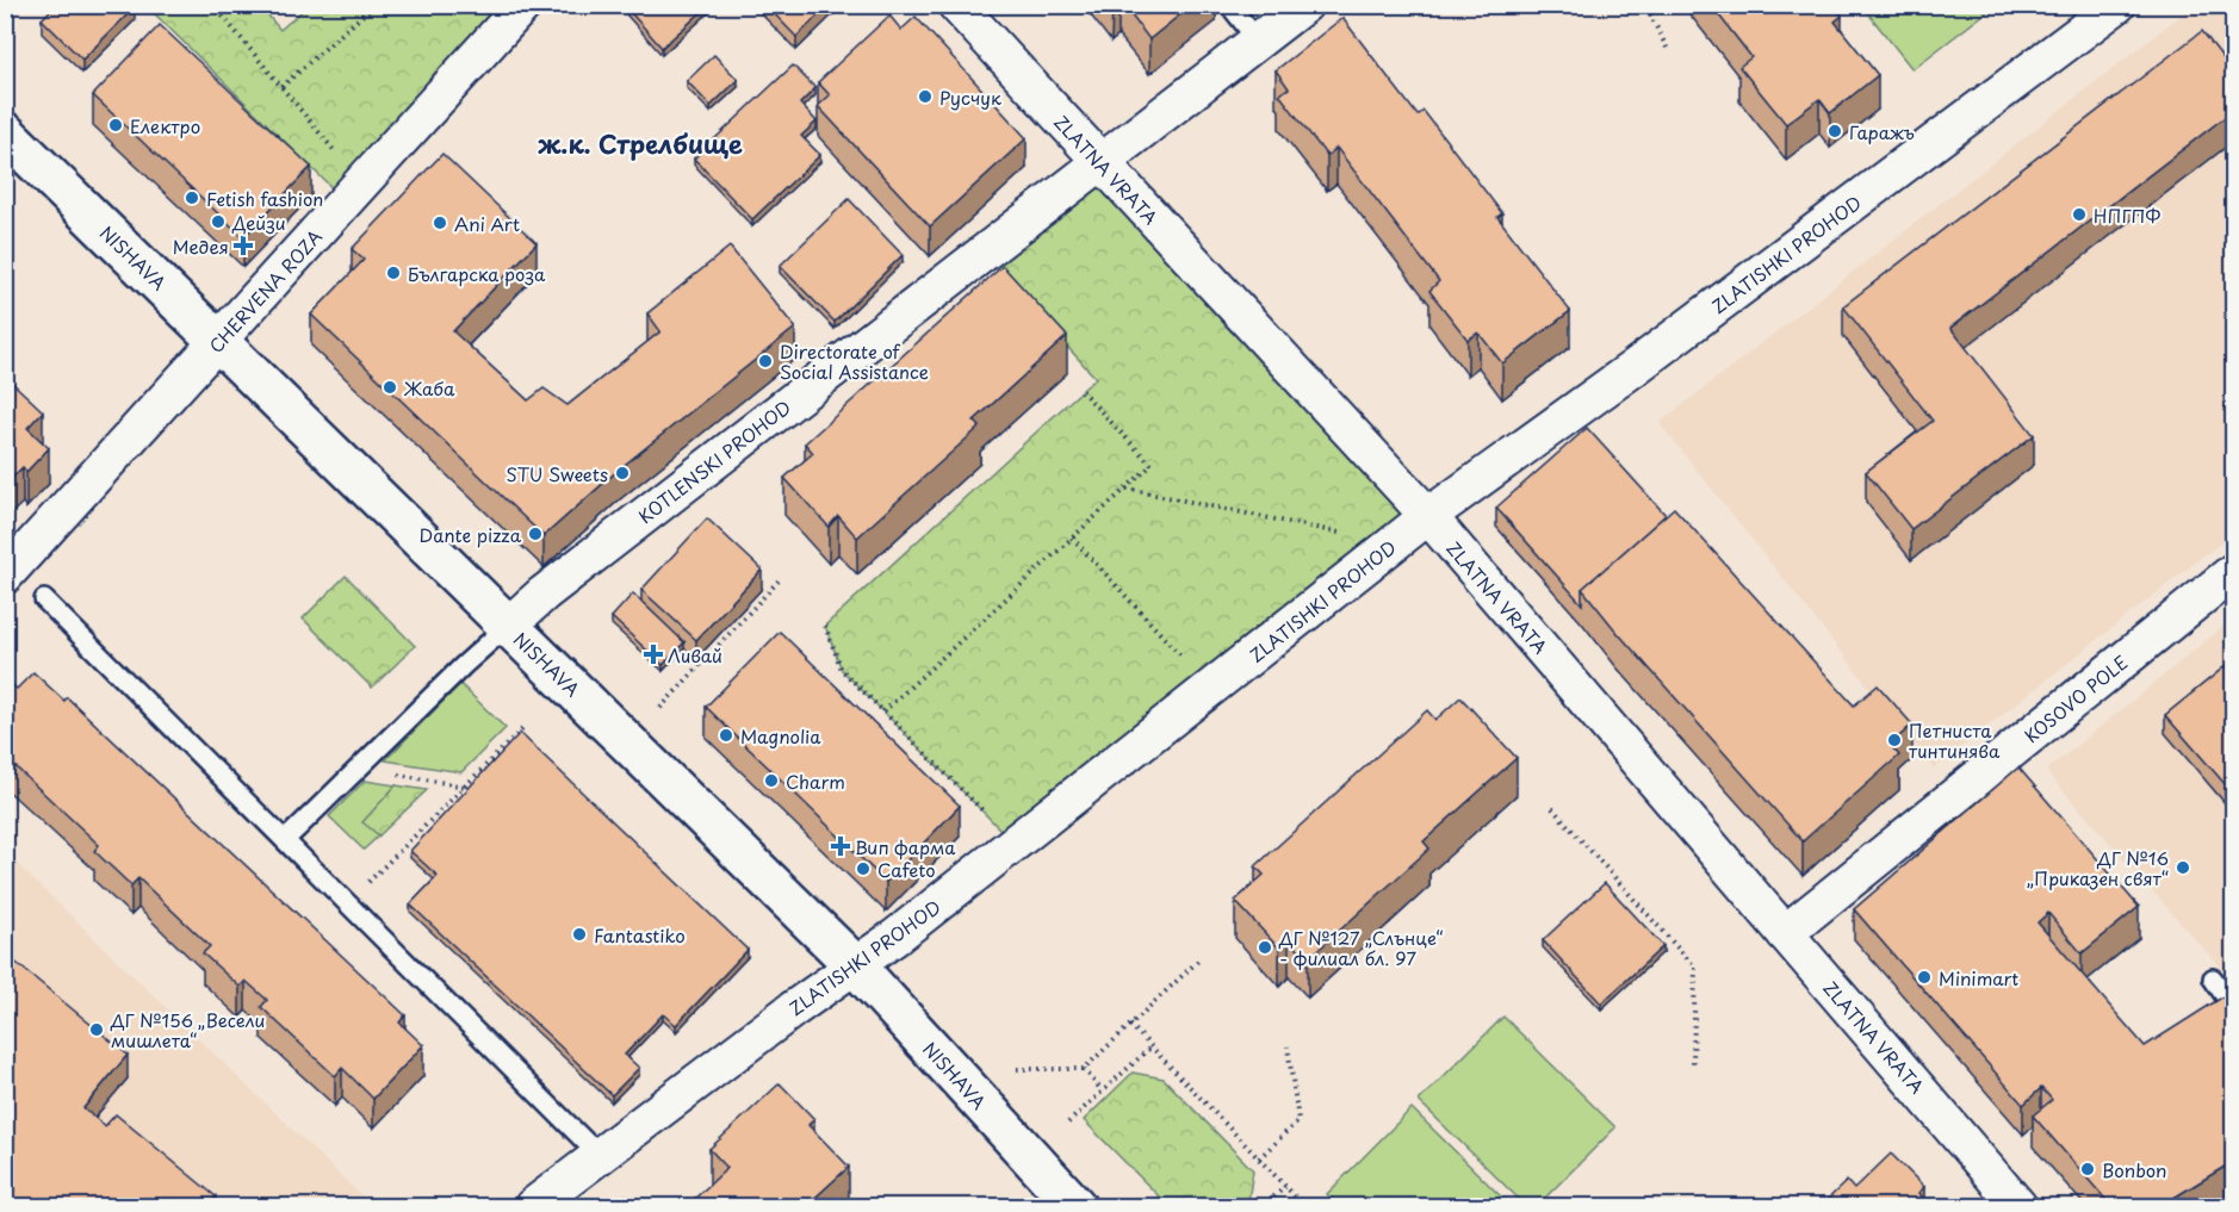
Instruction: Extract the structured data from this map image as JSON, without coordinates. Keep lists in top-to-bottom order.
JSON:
{
  "streets": {
    "street": [
      "ZLATNA VRATA",
      "ZLATISHKI PROHOD",
      "NISHAVA",
      "CHERVENA ROZA",
      "KOTLENSKI PROHOD",
      "KOSOVO POLE"
    ]
  },
  "crossings": [
    ["ZLATNA VRATA", "ZLATISHKI PROHOD"],
    ["ZLATNA VRATA", "KOTLENSKI PROHOD"],
    ["ZLATNA VRATA", "KOSOVO POLE"],
    ["ZLATISHKI PROHOD", "NISHAVA"],
    ["NISHAVA", "CHERVENA ROZA"],
    ["NISHAVA", "KOTLENSKI PROHOD"]
  ],
  "districts": ["ж.к. Стрелбище"],
  "places": {
    "other": [
      "Русчук",
      "Електро",
      "Гаражъ",
      "Fetish fashion",
      "НПГПФ",
      "Дейзи",
      "Ani Art",
      "Българска роза",
      "Directorate of Social Assistance",
      "Жаба",
      "STU Sweets",
      "Dante pizza",
      "Magnolia",
      "Петниста тинтинява",
      "Charm",
      "ДГ №16 „Приказен свят“",
      "Cafeto",
      "Fantastiko",
      "ДГ №127 „Слънце“ - филиал бл. 97",
      "Minimart",
      "ДГ №156 „Весели мишлета“",
      "Bonbon"
    ],
    "health": ["Медея", "Ливай", "Вип фарма"]
  }
}
